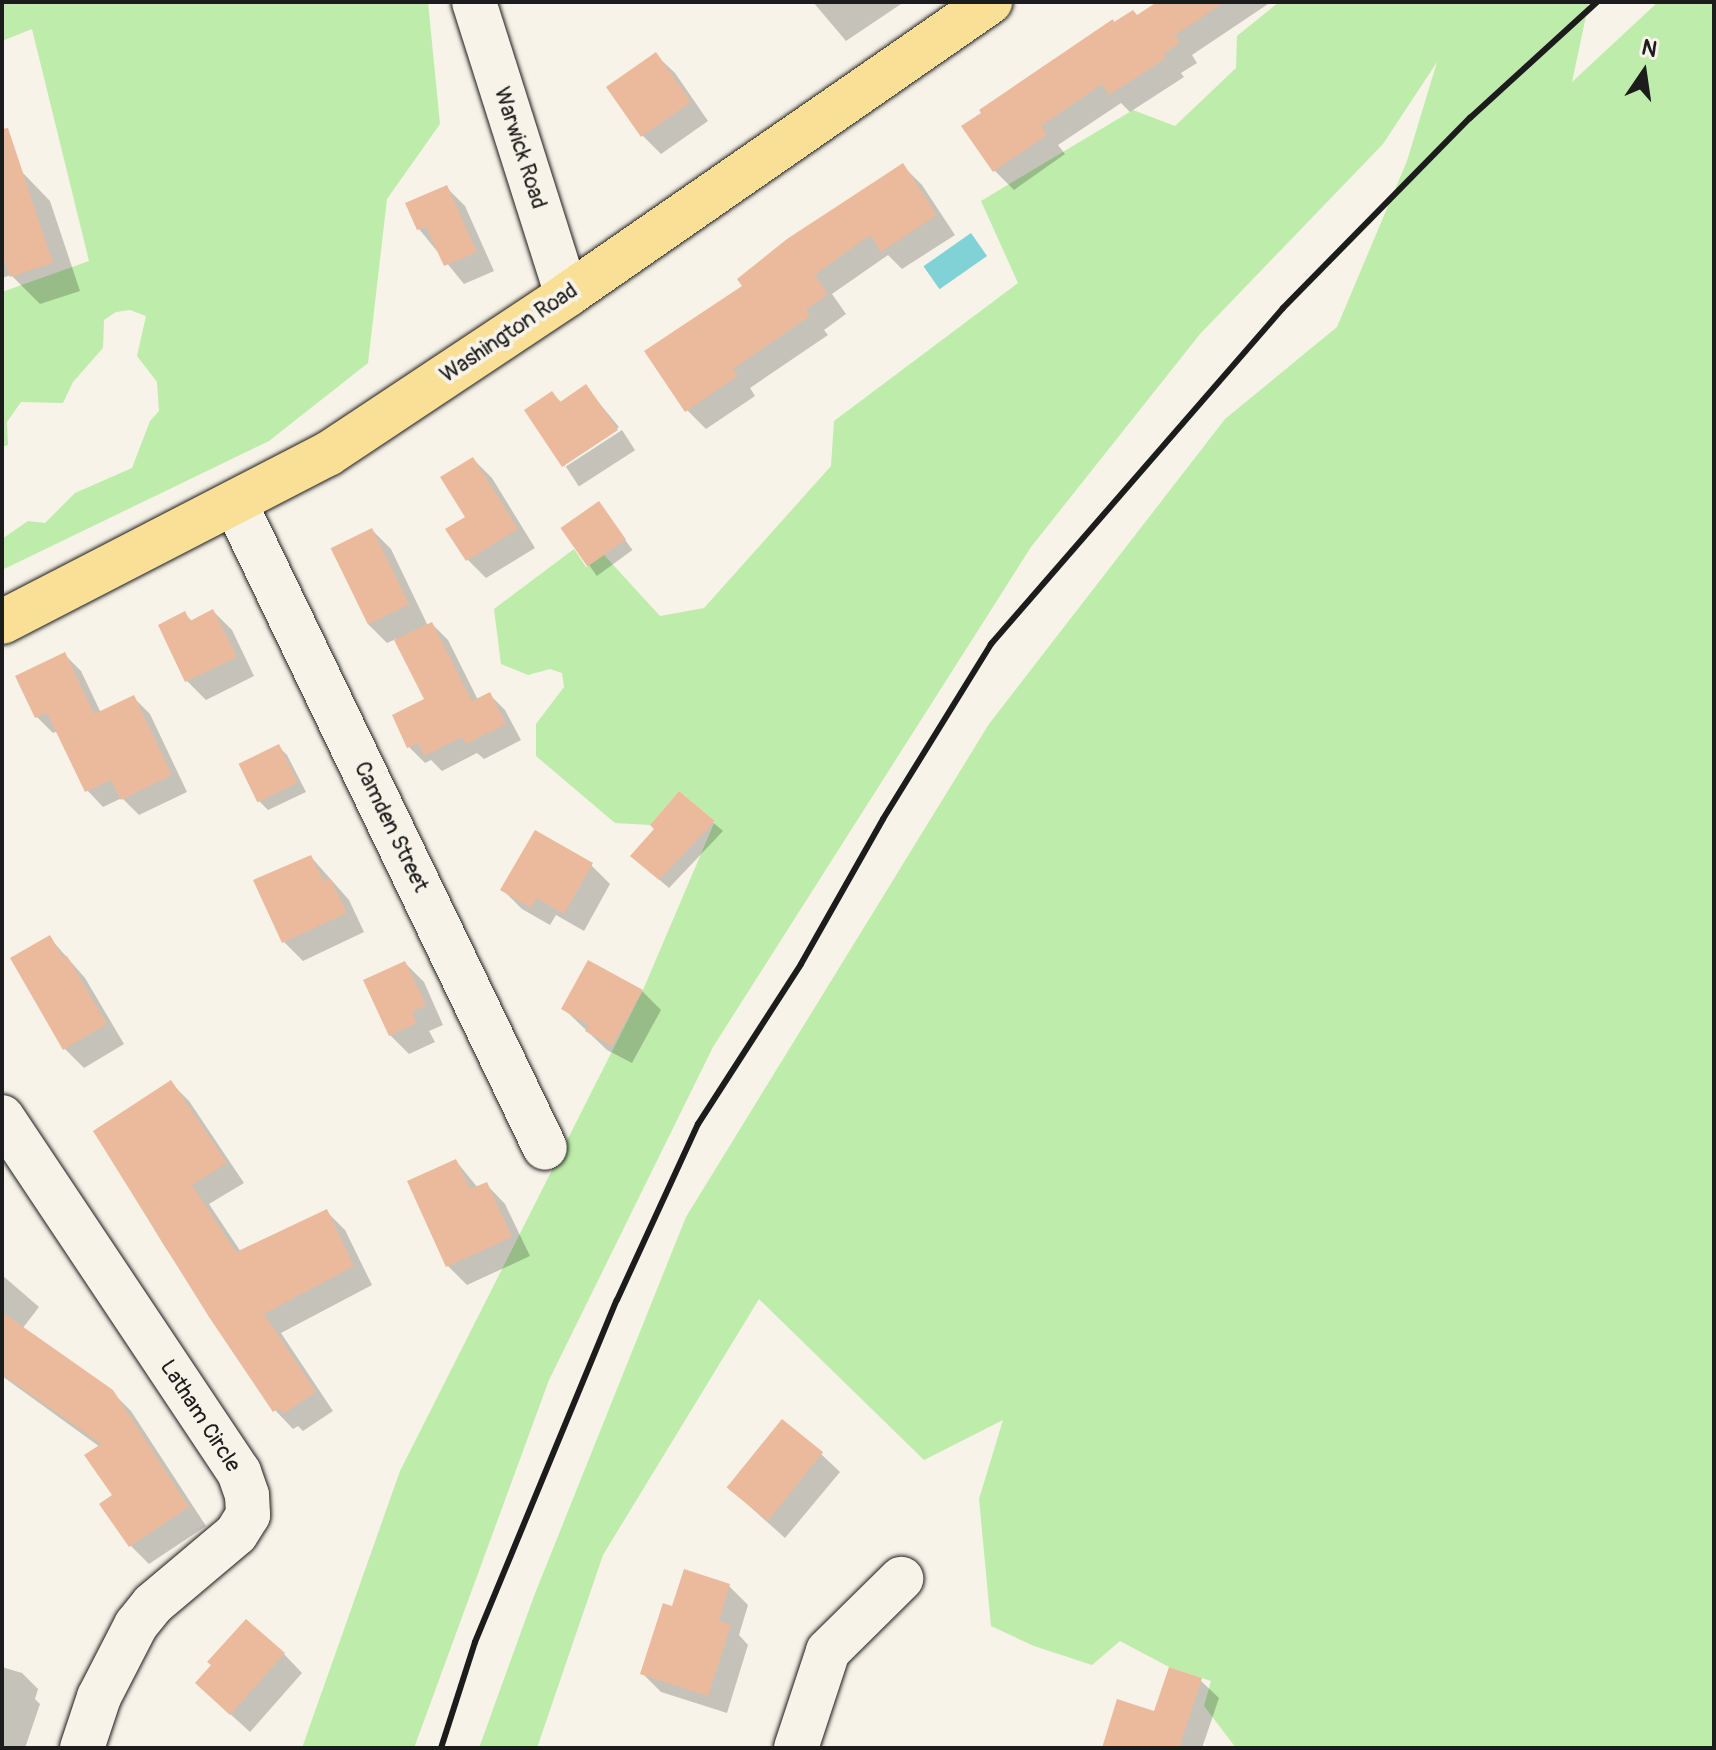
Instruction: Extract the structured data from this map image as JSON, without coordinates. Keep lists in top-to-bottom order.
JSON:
{
  "streets": {
    "main road": ["Washington Road"],
    "street": ["Warwick Road", "Camden Street", "Latham Circle"]
  },
  "crossings": [
    ["Warwick Road", "Washington Road"],
    ["Washington Road", "Camden Street"]
  ],
  "north": "top"
}
